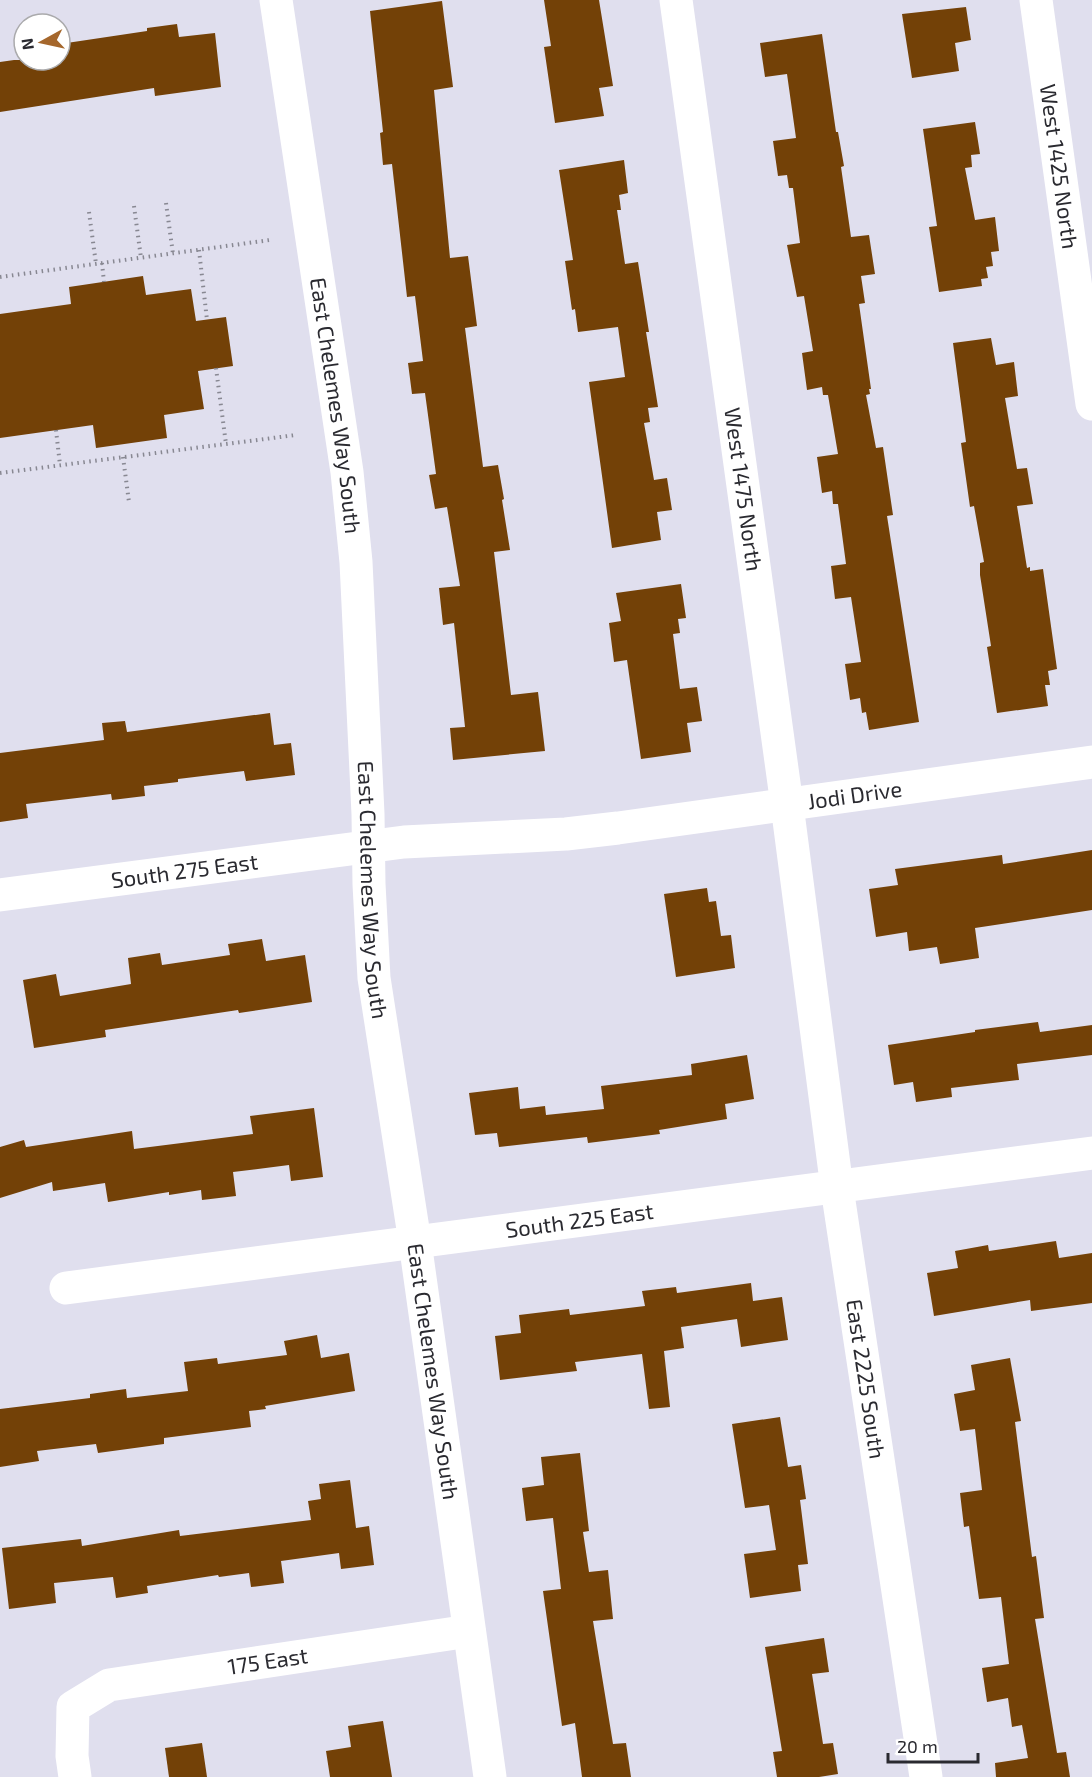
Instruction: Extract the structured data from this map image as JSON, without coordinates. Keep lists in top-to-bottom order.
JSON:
{
  "streets": {
    "street": [
      "West 1425 North",
      "East Chelemes Way South",
      "West 1475 North",
      "Jodi Drive",
      "South 275 East",
      "South 225 East",
      "East 2225 South",
      "175 East"
    ]
  },
  "crossings": [
    ["East Chelemes Way South", "Jodi Drive"],
    ["East Chelemes Way South", "South 275 East"],
    ["East Chelemes Way South", "South 225 East"],
    ["East Chelemes Way South", "175 East"],
    ["West 1475 North", "Jodi Drive"],
    ["West 1475 North", "East 2225 South"],
    ["Jodi Drive", "South 275 East"],
    ["South 225 East", "East 2225 South"]
  ],
  "scale_bar": "20 m",
  "north": "left"
}
